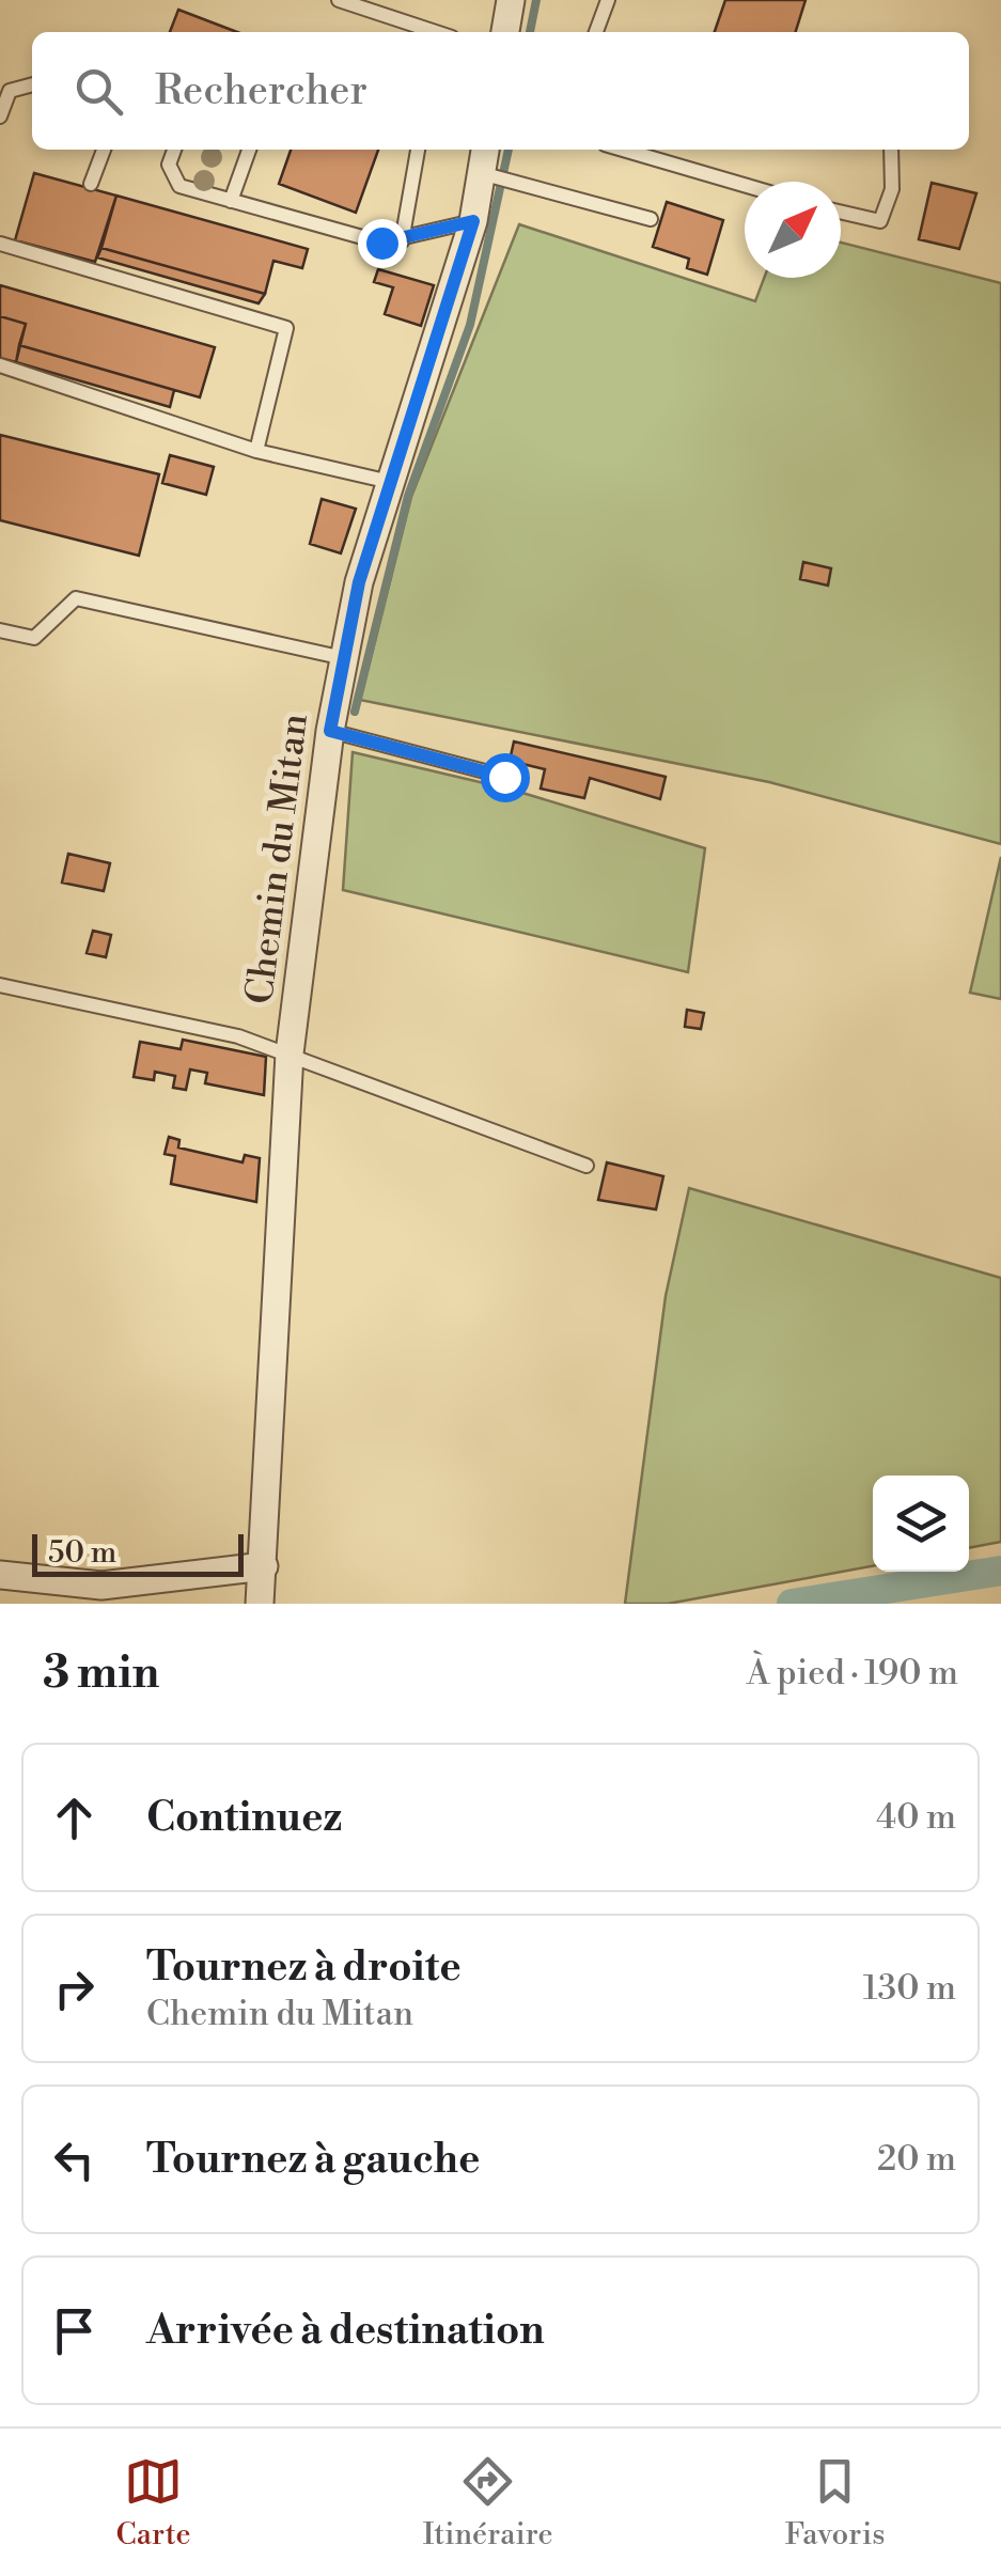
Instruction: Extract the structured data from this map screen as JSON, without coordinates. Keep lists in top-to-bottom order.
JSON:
{
  "streets": {
    "street": ["Chemin du Mitan"]
  },
  "scale_bar": "50 m",
  "north": "top right",
  "page": {
    "search": "Rechercher",
    "scale": "50 m",
    "heading": ["3 min", "À pied · 190 m"],
    "list": [
      ["Continuez", "40 m"],
      ["Tournez à droite", "Chemin du Mitan", "130 m"],
      ["Tournez à gauche", "20 m"],
      "Arrivée à destination"
    ],
    "nav": ["Carte", "Itinéraire", "Favoris"]
  }
}
